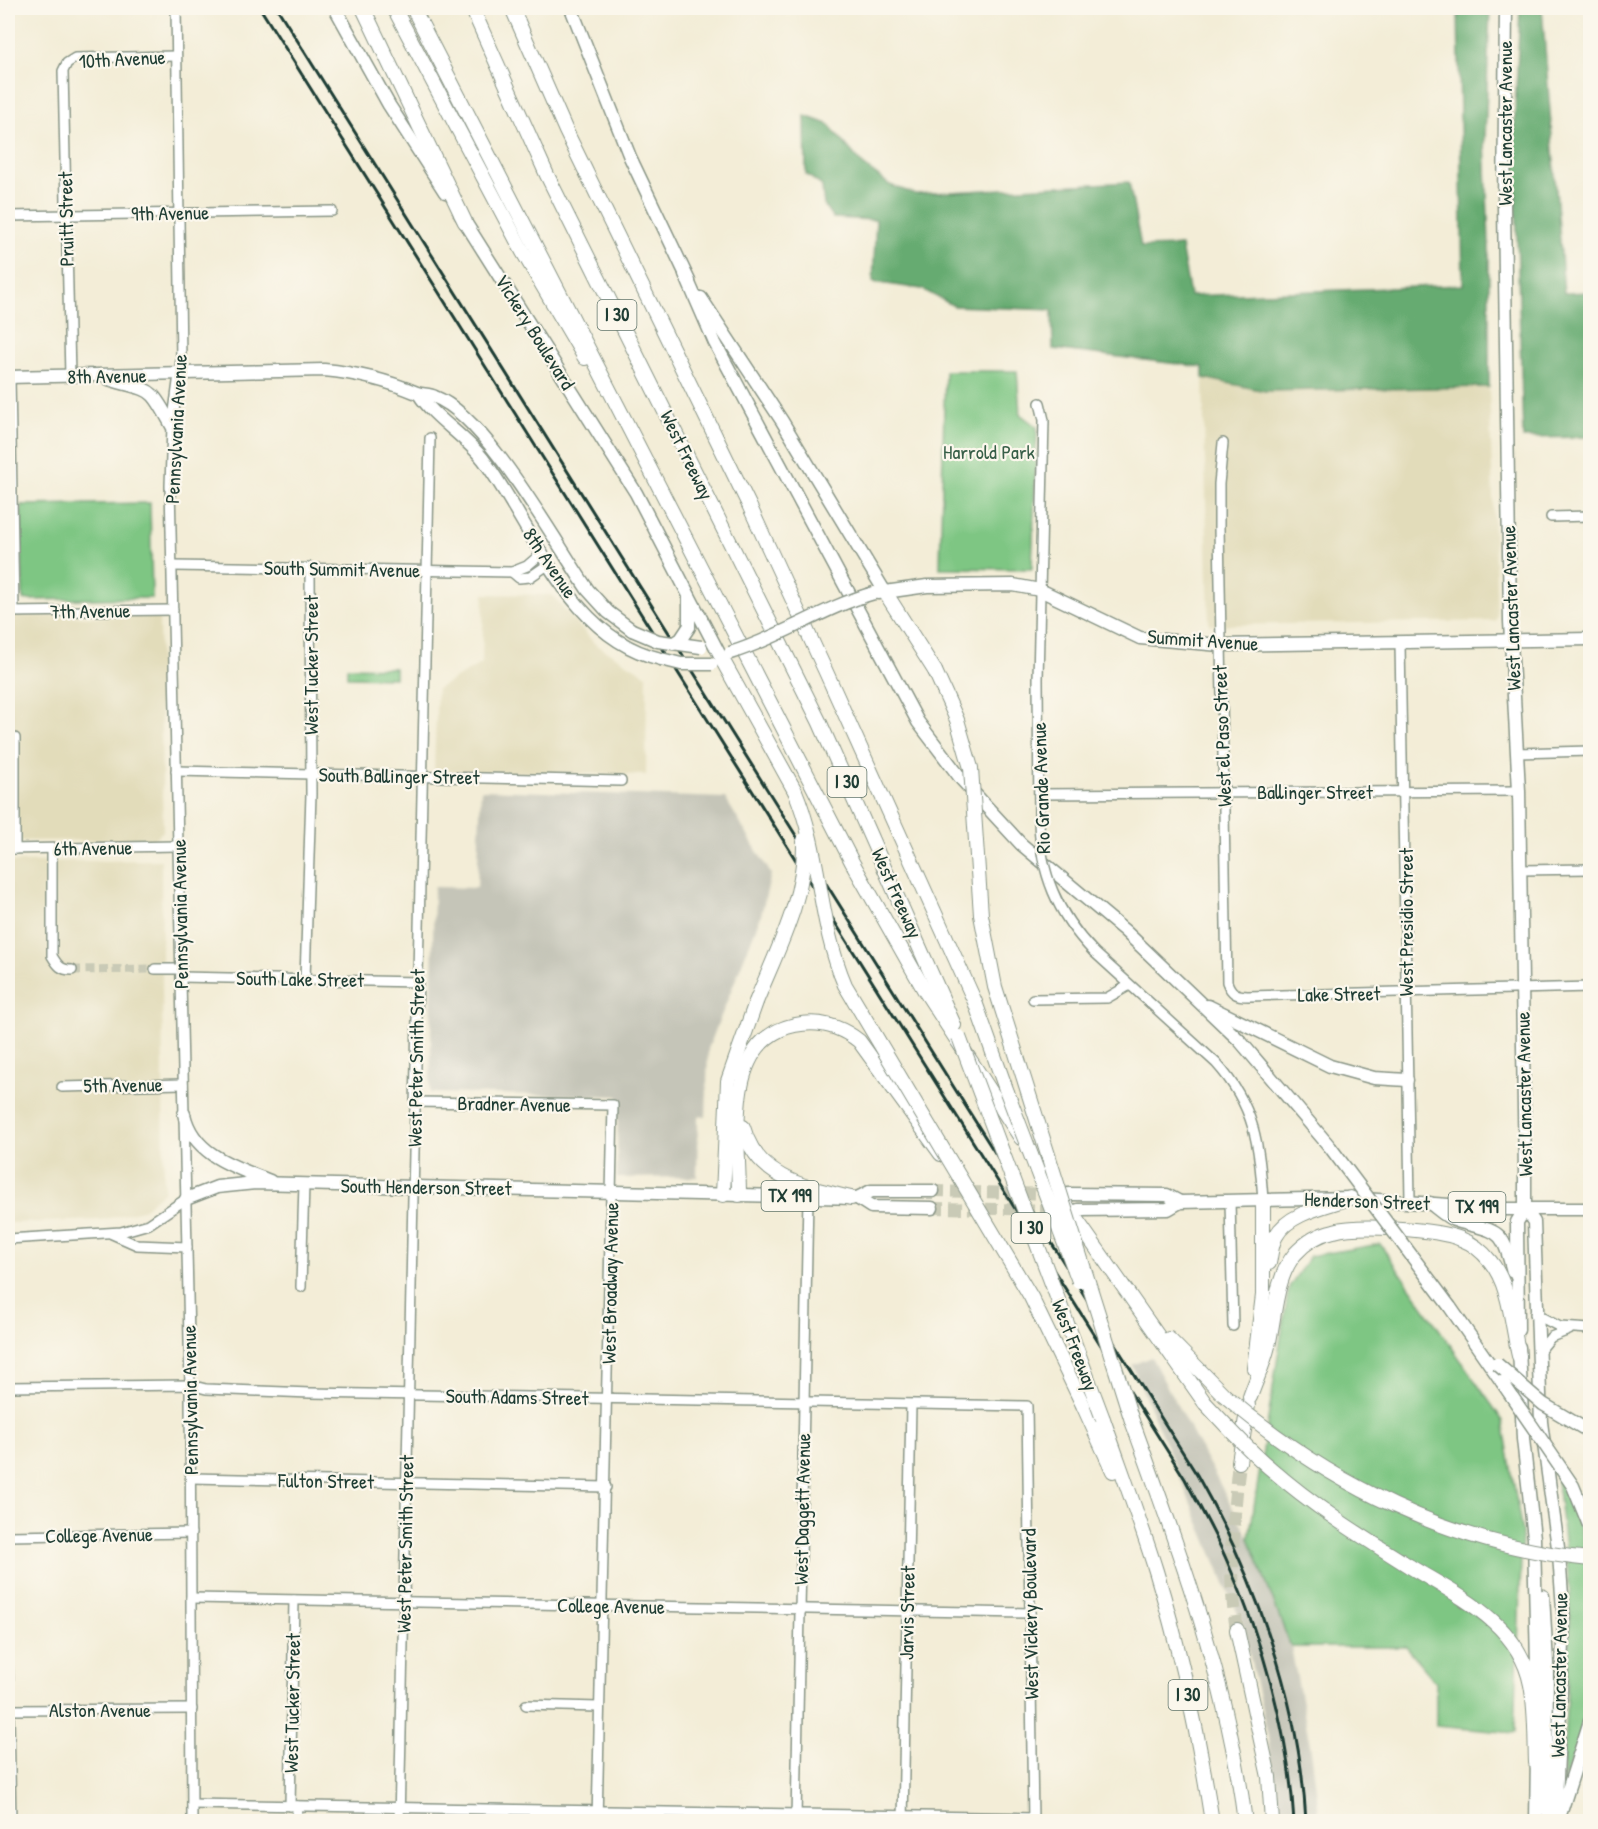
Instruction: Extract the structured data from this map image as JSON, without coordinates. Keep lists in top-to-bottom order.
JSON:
{
  "streets": {
    "highway": ["I 30", "West Freeway"],
    "main road": [
      "West Lancaster Avenue",
      "Vickery Boulevard",
      "8th Avenue",
      "Summit Avenue",
      "South Henderson Street",
      "TX 199",
      "Henderson Street"
    ],
    "street": [
      "10th Avenue",
      "9th Avenue",
      "Pruitt Street",
      "Pennsylvania Avenue",
      "South Summit Avenue",
      "7th Avenue",
      "West Tucker Street",
      "West el Paso Street",
      "South Ballinger Street",
      "Rio Grande Avenue",
      "Ballinger Street",
      "6th Avenue",
      "West Presidio Street",
      "South Lake Street",
      "Lake Street",
      "West Peter Smith Street",
      "5th Avenue",
      "Bradner Avenue",
      "West Broadway Avenue",
      "South Adams Street",
      "Fulton Street",
      "West Daggett Avenue",
      "College Avenue",
      "Jarvis Street",
      "West Vickery Boulevard",
      "Alston Avenue"
    ]
  },
  "crossings": [
    ["10th Avenue", "Pruitt Street"],
    ["10th Avenue", "Pennsylvania Avenue"],
    ["West Lancaster Avenue", "Summit Avenue"],
    ["West Lancaster Avenue", "Ballinger Street"],
    ["West Lancaster Avenue", "Lake Street"],
    ["West Lancaster Avenue", "Henderson Street"],
    ["9th Avenue", "Pruitt Street"],
    ["9th Avenue", "Pennsylvania Avenue"],
    ["Pruitt Street", "8th Avenue"],
    ["Vickery Boulevard", "8th Avenue"],
    ["8th Avenue", "Pennsylvania Avenue"],
    ["8th Avenue", "South Summit Avenue"],
    ["8th Avenue", "Summit Avenue"],
    ["Pennsylvania Avenue", "South Summit Avenue"],
    ["Pennsylvania Avenue", "7th Avenue"],
    ["Pennsylvania Avenue", "South Ballinger Street"],
    ["Pennsylvania Avenue", "6th Avenue"],
    ["Pennsylvania Avenue", "South Lake Street"],
    ["Pennsylvania Avenue", "5th Avenue"],
    ["Pennsylvania Avenue", "South Henderson Street"],
    ["Pennsylvania Avenue", "South Adams Street"],
    ["Pennsylvania Avenue", "Fulton Street"],
    ["Pennsylvania Avenue", "College Avenue"],
    ["Pennsylvania Avenue", "Alston Avenue"],
    ["South Summit Avenue", "West Tucker Street"],
    ["South Summit Avenue", "West Peter Smith Street"],
    ["Summit Avenue", "West el Paso Street"],
    ["Summit Avenue", "Rio Grande Avenue"],
    ["Summit Avenue", "West Presidio Street"],
    ["West Tucker Street", "South Ballinger Street"],
    ["West Tucker Street", "South Lake Street"],
    ["West Tucker Street", "College Avenue"],
    ["West el Paso Street", "Ballinger Street"],
    ["West el Paso Street", "Lake Street"],
    ["South Ballinger Street", "West Peter Smith Street"],
    ["Rio Grande Avenue", "Ballinger Street"],
    ["Rio Grande Avenue", "Henderson Street"],
    ["Ballinger Street", "West Presidio Street"],
    ["West Presidio Street", "Lake Street"],
    ["West Presidio Street", "Henderson Street"],
    ["South Lake Street", "West Peter Smith Street"],
    ["West Peter Smith Street", "Bradner Avenue"],
    ["West Peter Smith Street", "South Henderson Street"],
    ["West Peter Smith Street", "South Adams Street"],
    ["West Peter Smith Street", "Fulton Street"],
    ["West Peter Smith Street", "College Avenue"],
    ["Bradner Avenue", "West Broadway Avenue"],
    ["South Henderson Street", "West Broadway Avenue"],
    ["South Henderson Street", "West Daggett Avenue"],
    ["West Broadway Avenue", "South Adams Street"],
    ["West Broadway Avenue", "Fulton Street"],
    ["West Broadway Avenue", "College Avenue"],
    ["South Adams Street", "West Daggett Avenue"],
    ["South Adams Street", "Jarvis Street"],
    ["South Adams Street", "West Vickery Boulevard"],
    ["West Daggett Avenue", "College Avenue"],
    ["College Avenue", "Jarvis Street"],
    ["College Avenue", "West Vickery Boulevard"]
  ],
  "parks": ["Harrold Park"]
}
